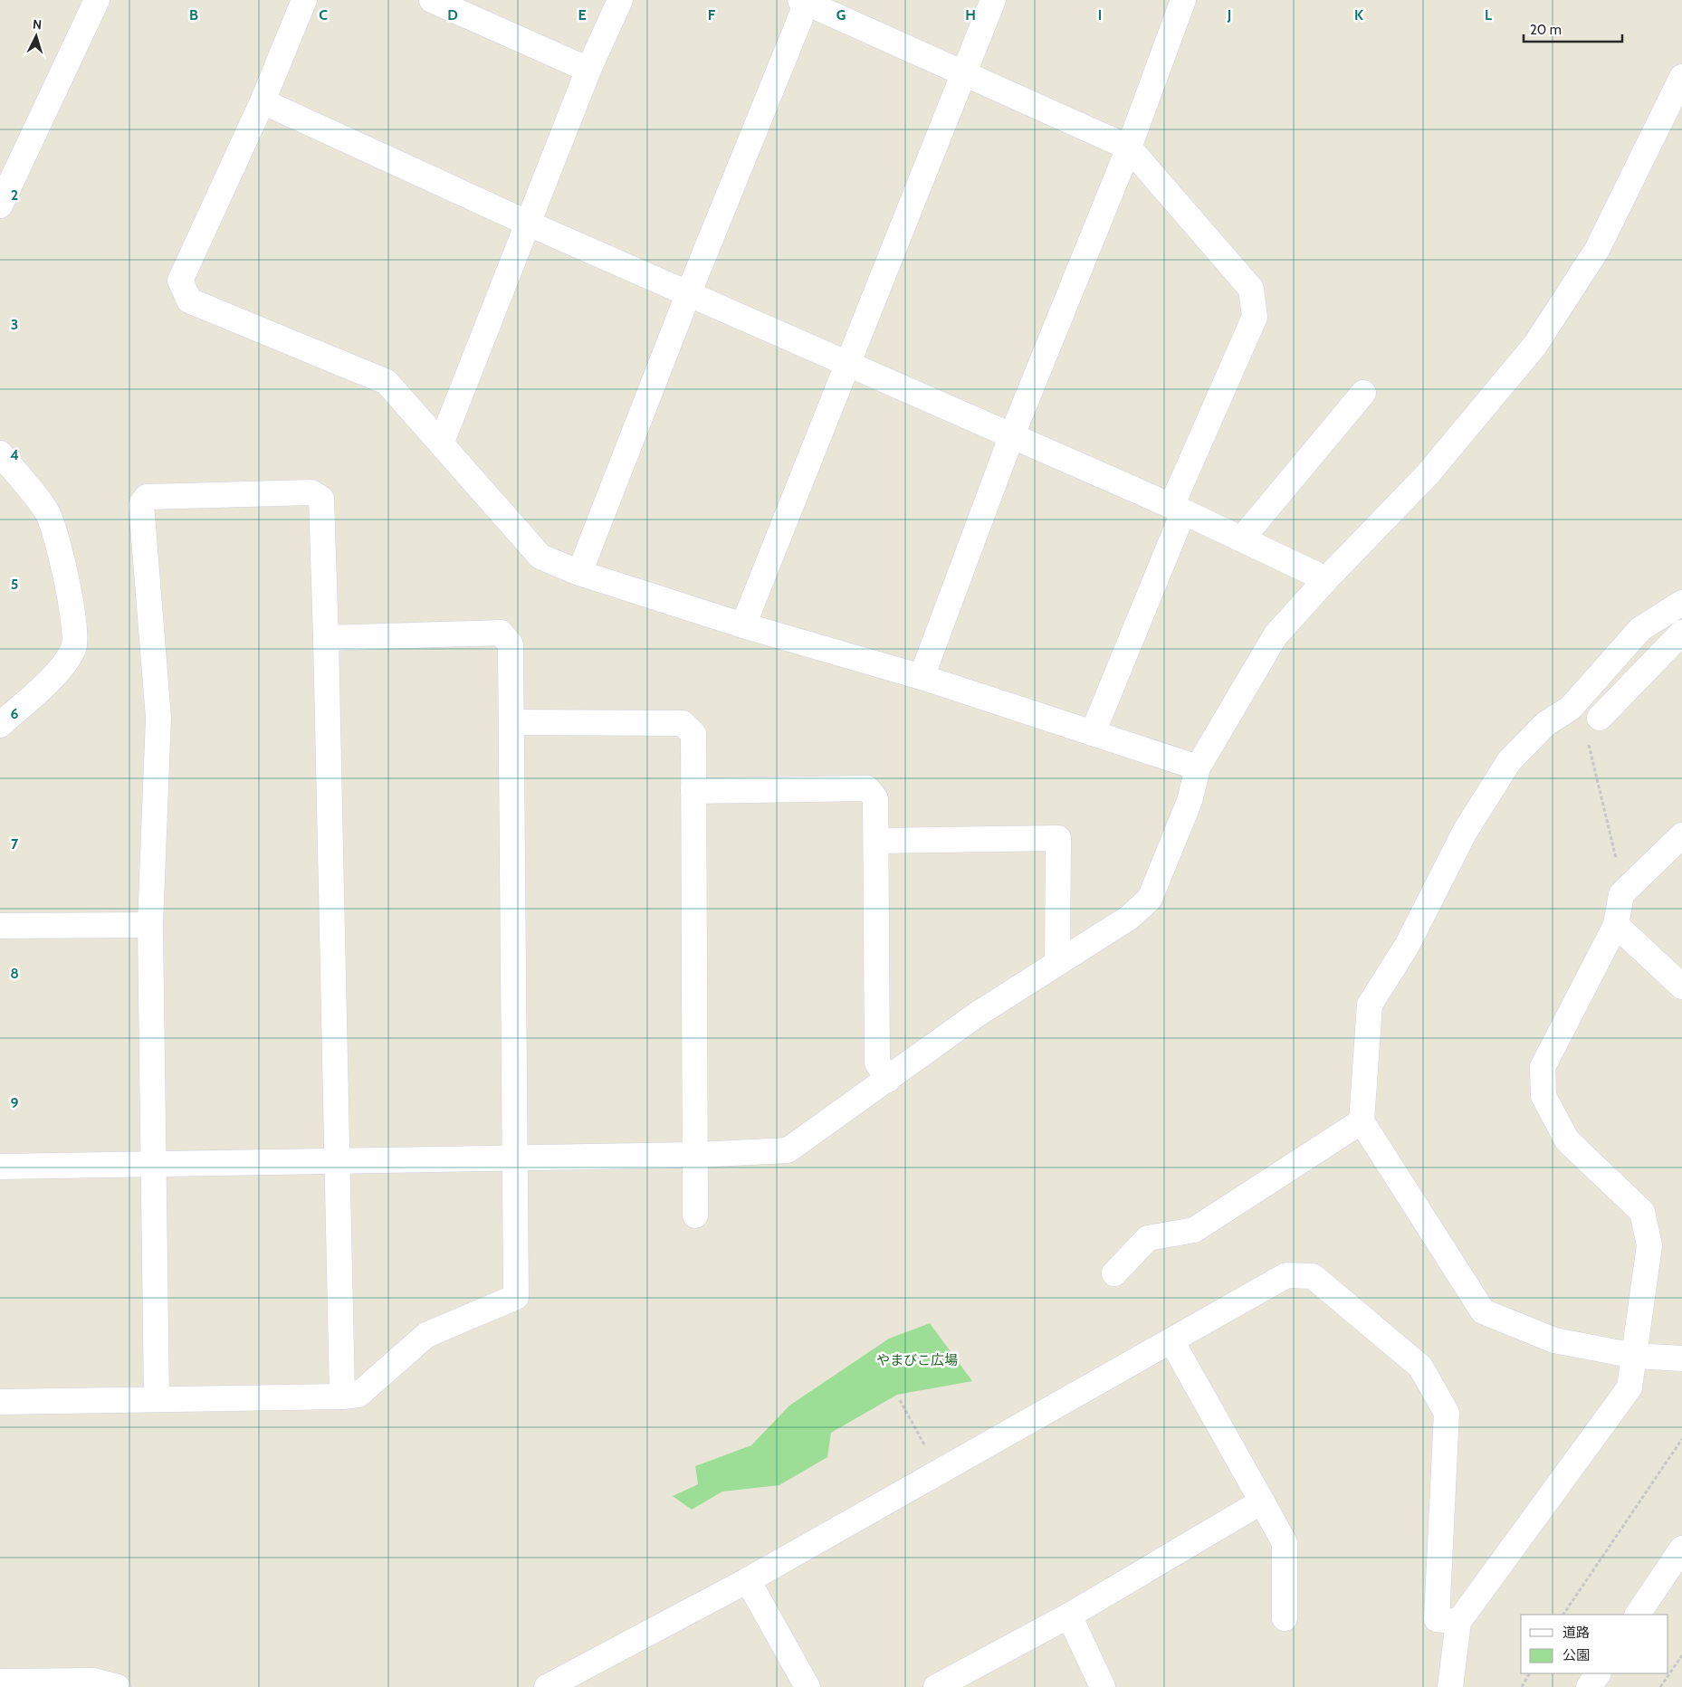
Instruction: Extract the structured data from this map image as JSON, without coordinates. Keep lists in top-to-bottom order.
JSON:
{
  "parks": ["やまびこ広場"],
  "legend": ["道路", "公園"],
  "scale_bar": "20 m",
  "north": "top",
  "grid": {
    "columns": [
      "B",
      "C",
      "D",
      "E",
      "F",
      "G",
      "H",
      "I",
      "J",
      "K",
      "L"
    ],
    "rows": [
      "2",
      "3",
      "4",
      "5",
      "6",
      "7",
      "8",
      "9"
    ]
  }
}
